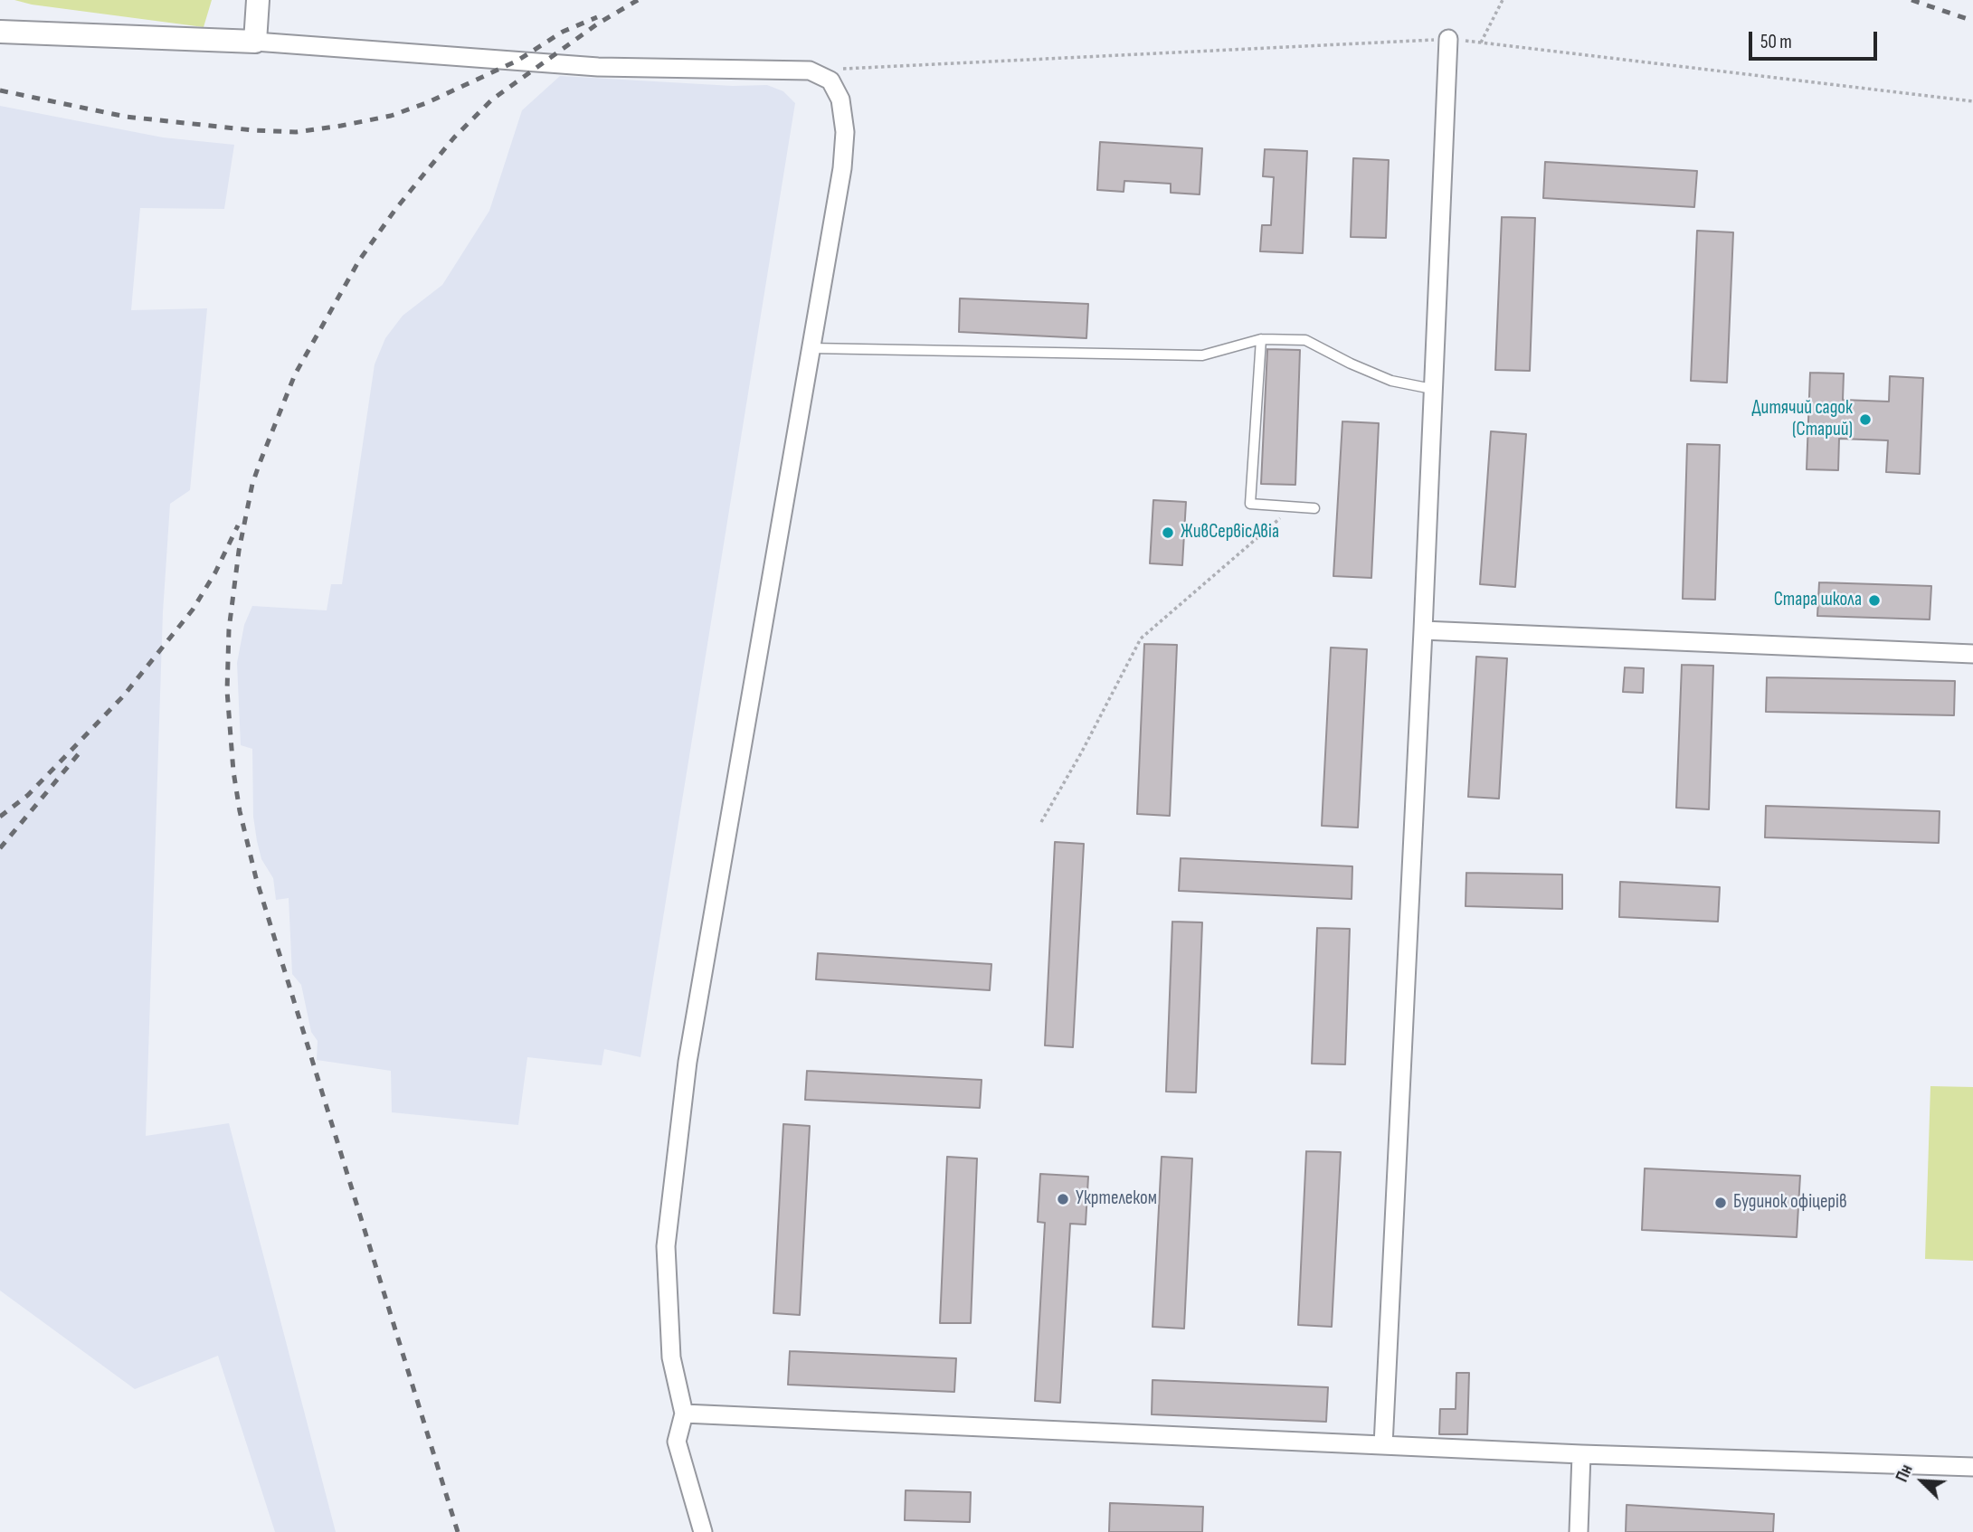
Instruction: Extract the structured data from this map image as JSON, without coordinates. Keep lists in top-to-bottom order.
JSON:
{
  "places": [
    "Дитячий садок (Старий)",
    "ЖивСервісАвіа",
    "Стара школа",
    "Укртелеком",
    "Будинок офіцерів"
  ],
  "scale_bar": "50 m",
  "north": "top left"
}
